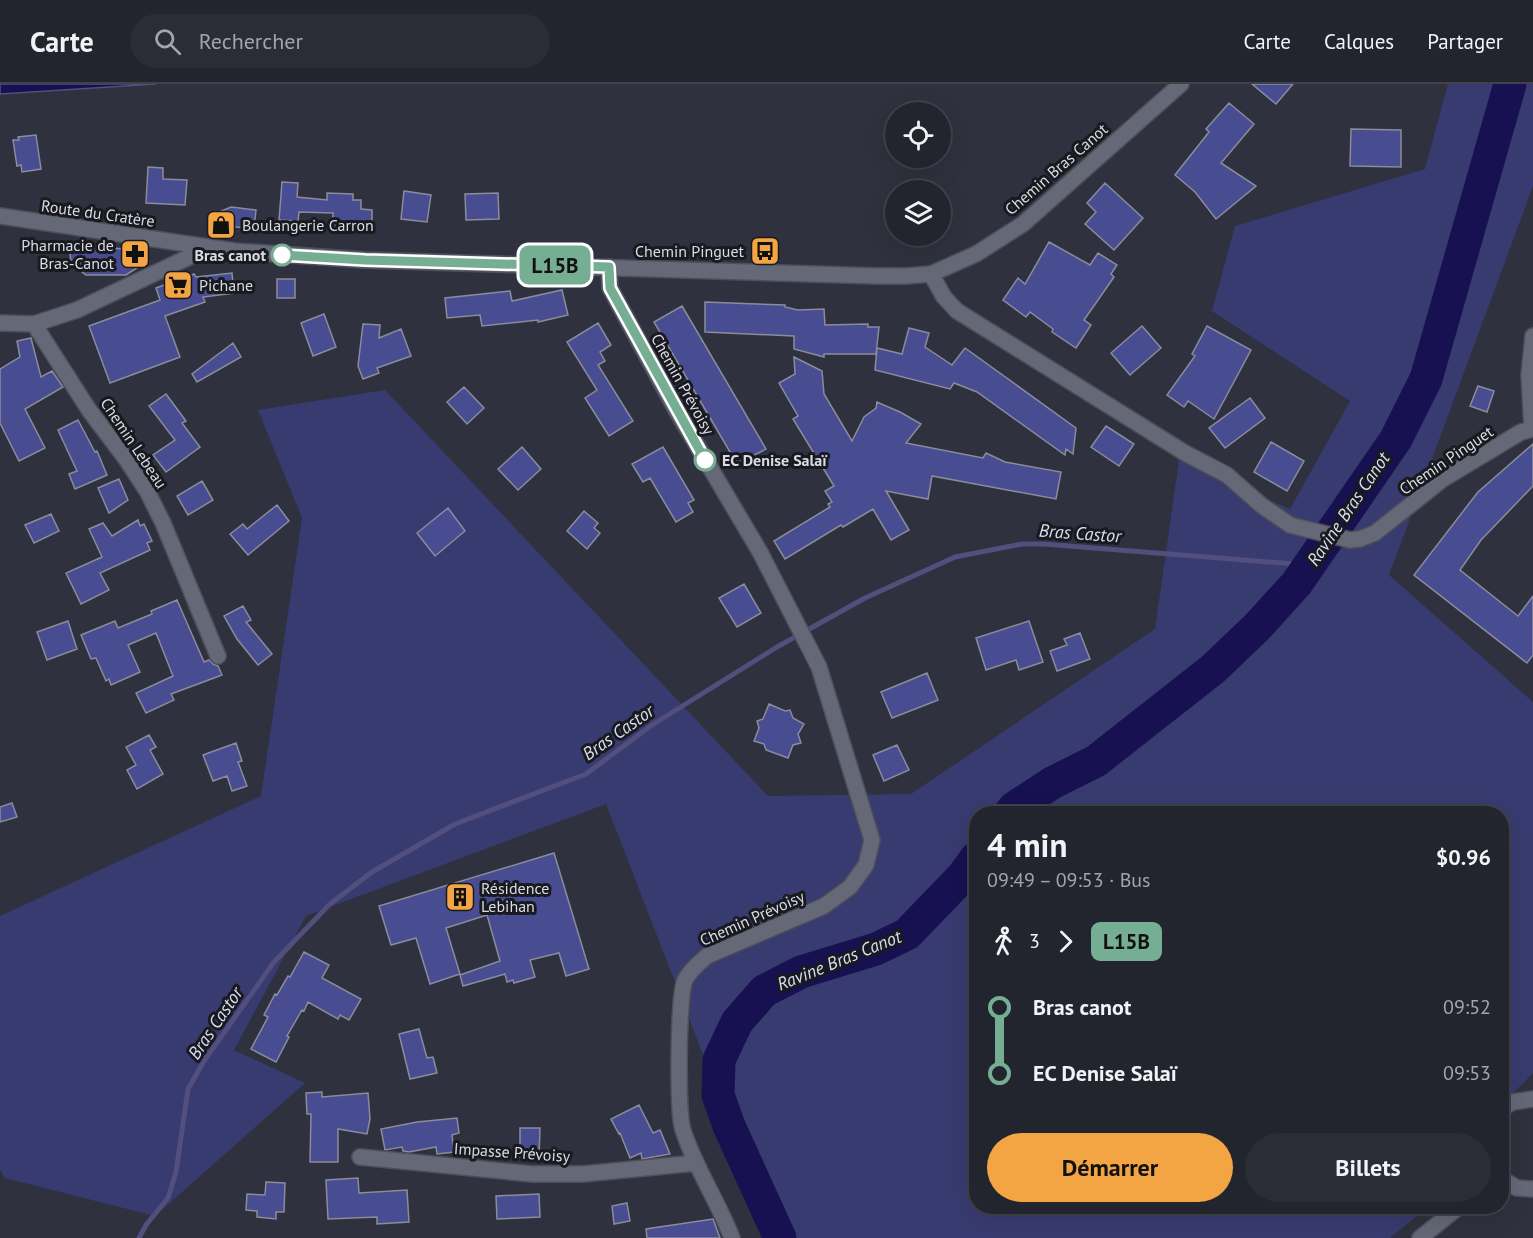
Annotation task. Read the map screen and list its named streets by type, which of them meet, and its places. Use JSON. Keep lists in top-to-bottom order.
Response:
{
  "streets": {
    "street": [
      "Chemin Bras Canot",
      "Route du Cratère",
      "Chemin Prévoisy",
      "Chemin Lebeau",
      "Chemin Pinguet",
      "Impasse Prévoisy"
    ]
  },
  "crossings": [
    ["Chemin Bras Canot", "Route du Cratère"],
    ["Chemin Bras Canot", "Chemin Prévoisy"],
    ["Chemin Bras Canot", "Chemin Pinguet"],
    ["Chemin Prévoisy", "Impasse Prévoisy"]
  ],
  "water": ["Ravine Bras Canot", "Bras Castor"],
  "places": {
    "shop": ["Boulangerie Carron"],
    "bus stop": ["Chemin Pinguet"],
    "pharmacy": ["Pharmacie de Bras-Canot"],
    "other": ["Bras canot", "EC Denise Salaï"],
    "supermarket": ["Pichane"],
    "building": ["Résidence Lebihan"]
  },
  "lines": ["bus line L15B"],
  "page": {
    "header": "Carte",
    "search": "Rechercher",
    "nav": ["Carte", "Calques", "Partager"],
    "on_map": "L15B",
    "heading": ["4 min", "09:49 – 09:53 · Bus", "$0.96"],
    "legs": ["3", "L15B"],
    "list": [
      {
        "name": "Bras canot",
        "value": "09:52"
      },
      {
        "name": "EC Denise Salaï",
        "value": "09:53"
      }
    ],
    "buttons": ["Démarrer", "Billets"]
  }
}
